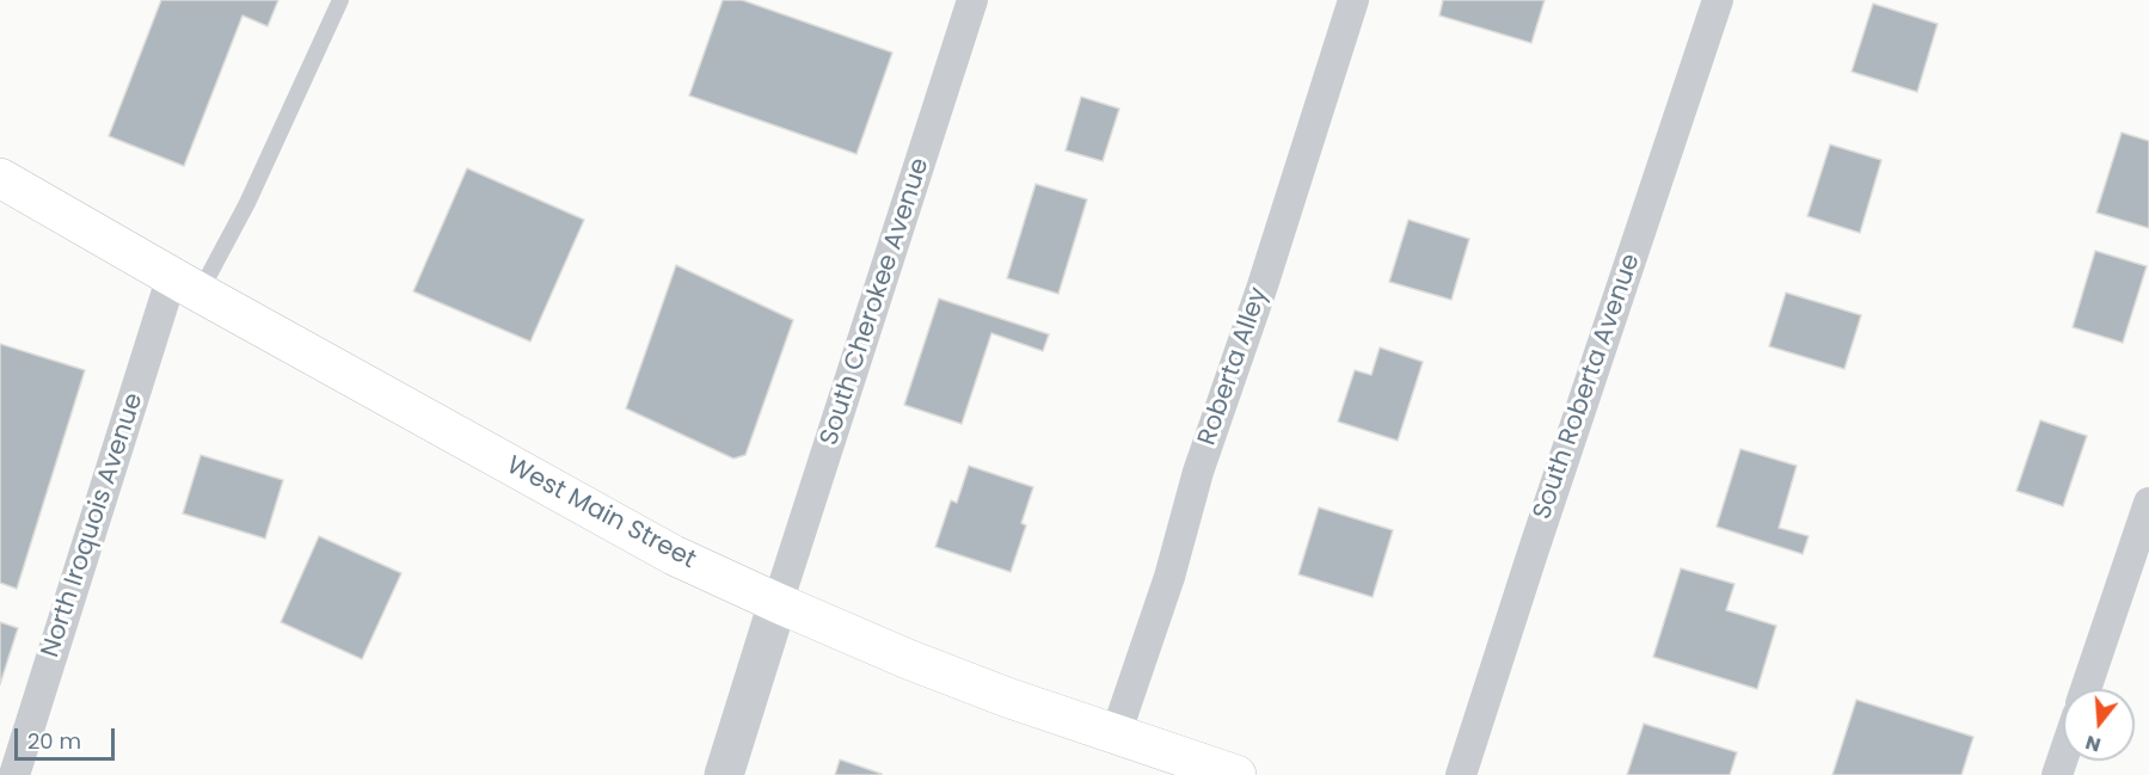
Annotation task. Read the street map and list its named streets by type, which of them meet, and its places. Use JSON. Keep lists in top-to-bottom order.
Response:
{
  "streets": {
    "main road": ["West Main Street"],
    "street": [
      "South Cherokee Avenue",
      "Roberta Alley",
      "South Roberta Avenue",
      "North Iroquois Avenue"
    ]
  },
  "crossings": [
    ["South Cherokee Avenue", "West Main Street"],
    ["Roberta Alley", "West Main Street"],
    ["West Main Street", "North Iroquois Avenue"]
  ],
  "scale_bar": "20 m",
  "north": "bottom"
}
